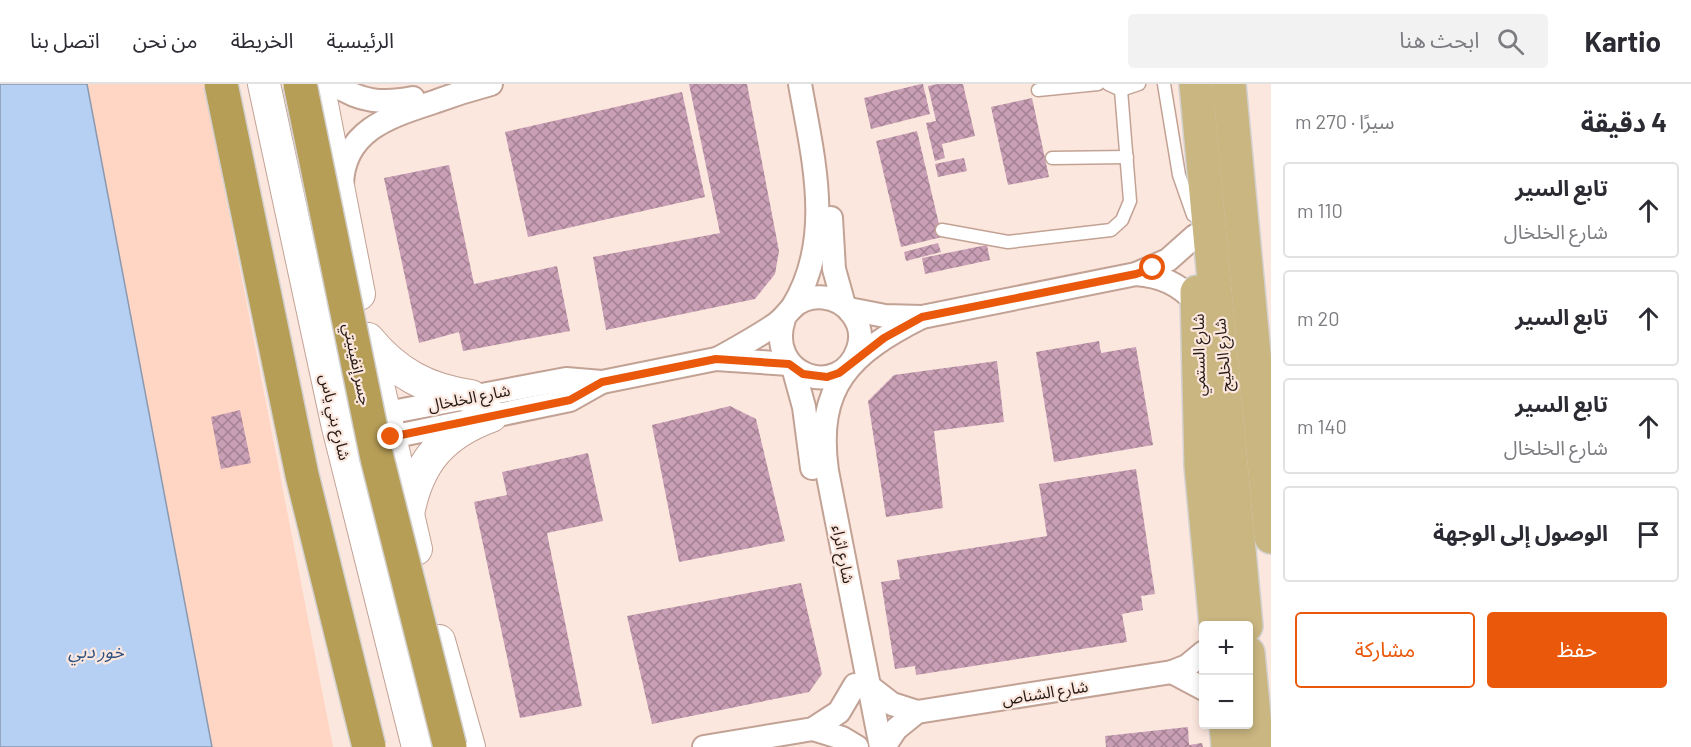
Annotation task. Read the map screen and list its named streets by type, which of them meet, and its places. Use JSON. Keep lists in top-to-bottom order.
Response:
{
  "streets": {
    "highway": ["جسر إنفينيتي"],
    "main road": ["شارع الستمي", "شارع الخليج", "شارع بني ياس"],
    "street": ["شارع الخلخال", "شارع اثراء", "شارع الشناص"]
  },
  "crossings": [
    ["شارع الخلخال", "شارع بني ياس"],
    ["شارع الخلخال", "شارع اثراء"],
    ["شارع اثراء", "شارع الشناص"]
  ],
  "water": ["خور دبي"],
  "page": {
    "header": "Kartio",
    "search": "ابحث هنا",
    "nav": [
      "الرئيسية",
      "الخريطة",
      "من نحن",
      "اتصل بنا"
    ],
    "heading": ["4 دقيقة", "سيرًا · 270 m"],
    "list": [
      ["تابع السير", "شارع الخلخال", "110 m"],
      ["تابع السير", "20 m"],
      ["تابع السير", "شارع الخلخال", "140 m"],
      "الوصول إلى الوجهة"
    ],
    "buttons": ["حفظ", "مشاركة"],
    "map_buttons": ["+", "−"]
  }
}
